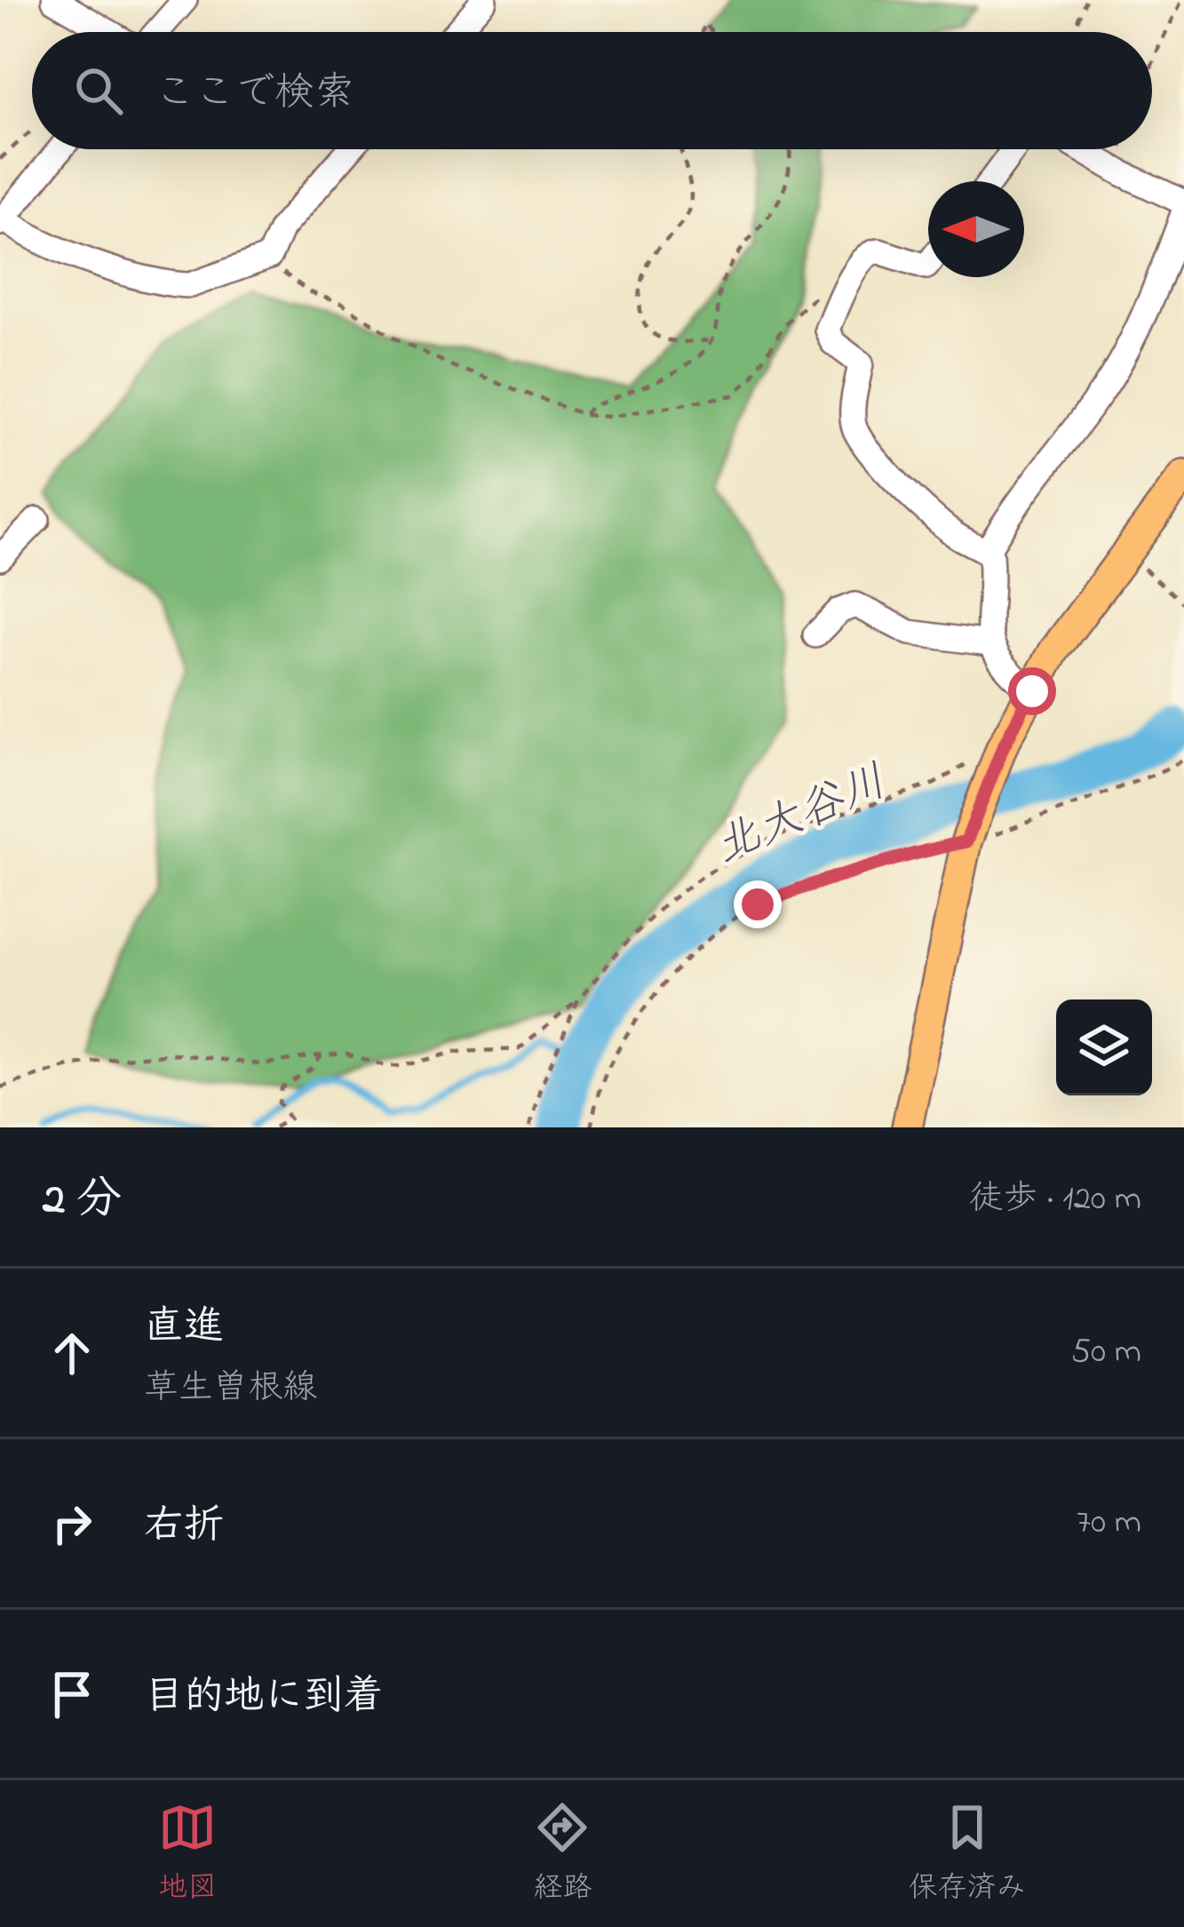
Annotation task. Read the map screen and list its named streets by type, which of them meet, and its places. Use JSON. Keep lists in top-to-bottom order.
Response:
{
  "water": ["北大谷川"],
  "north": "left",
  "page": {
    "search": "ここで検索",
    "heading": ["2 分", "徒歩 · 120 m"],
    "list": [
      ["直進", "草生曽根線", "50 m"],
      ["右折", "70 m"],
      "目的地に到着"
    ],
    "nav": ["地図", "経路", "保存済み"]
  }
}
